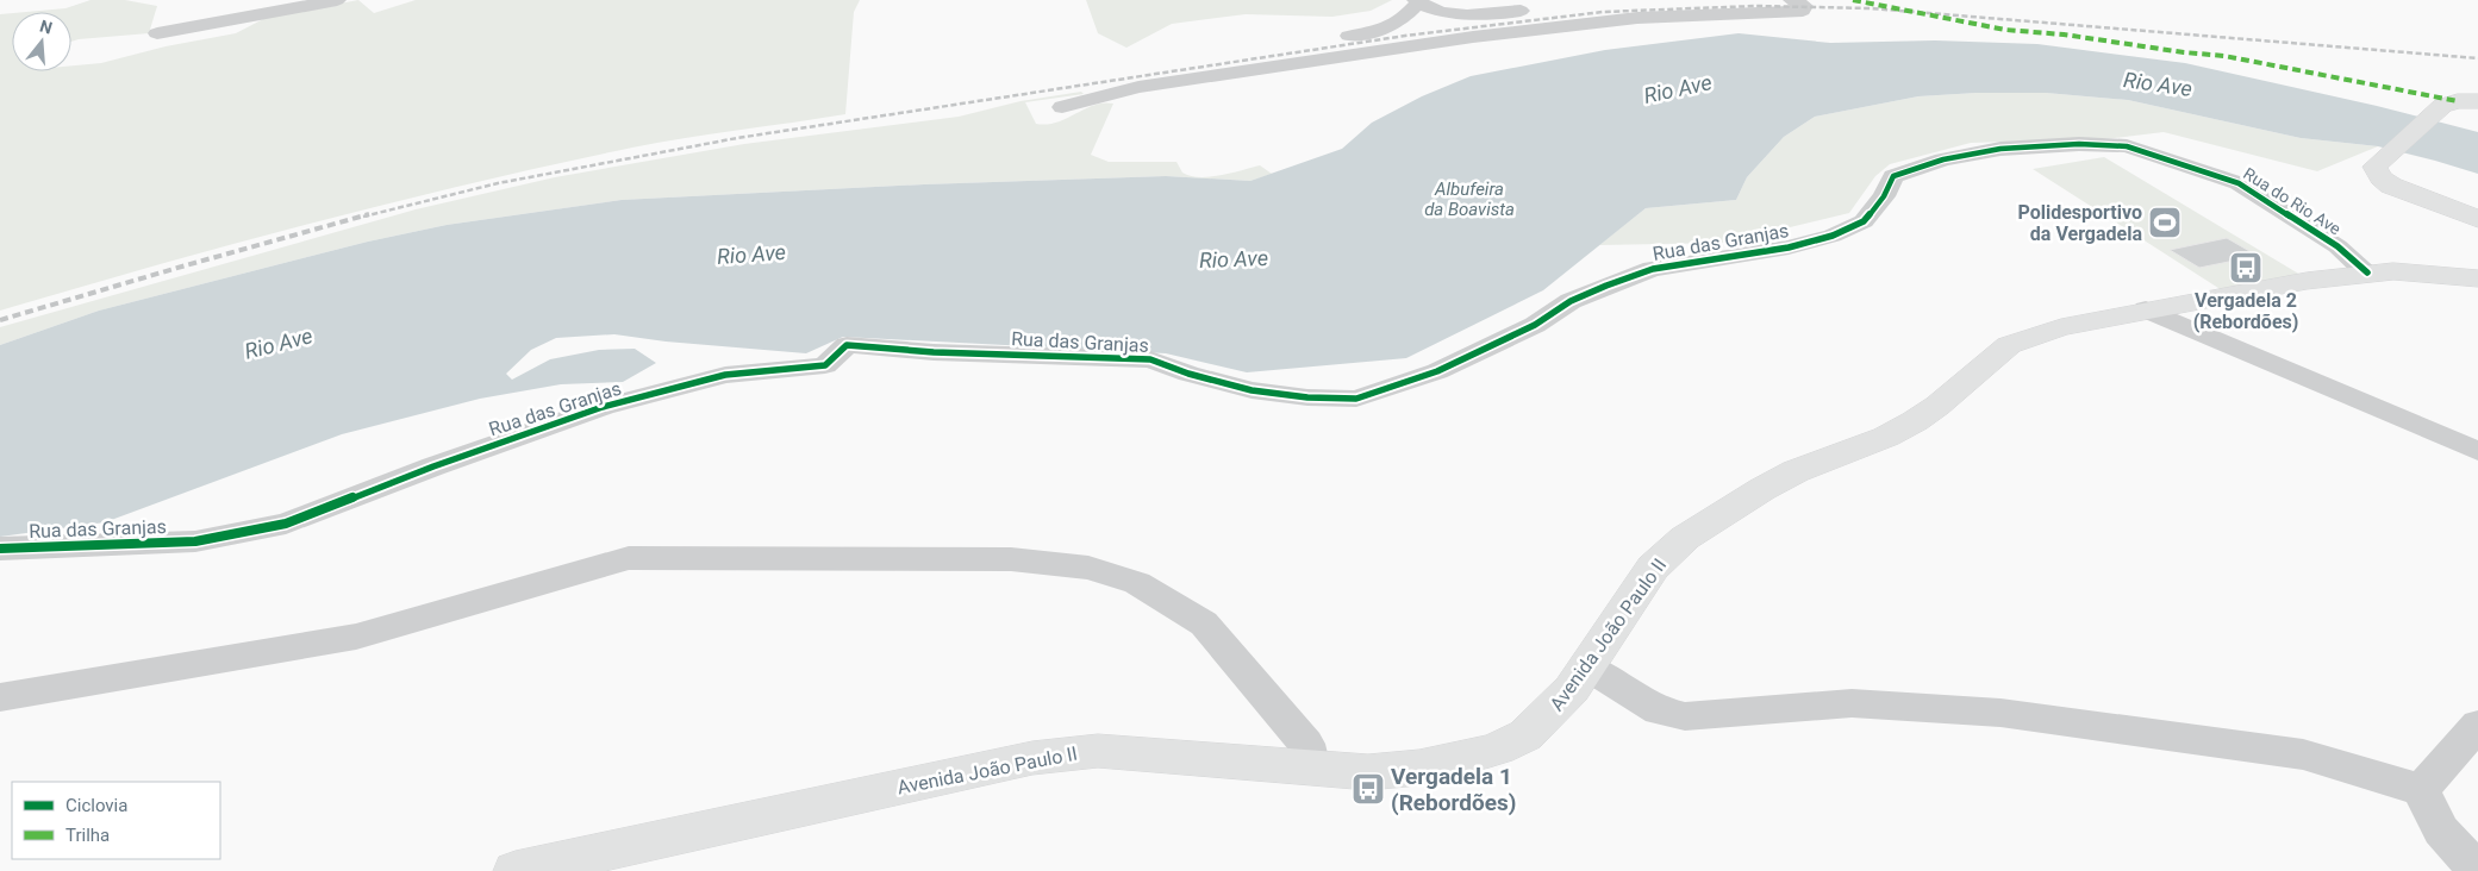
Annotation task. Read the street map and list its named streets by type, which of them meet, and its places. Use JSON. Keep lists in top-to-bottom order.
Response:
{
  "streets": {
    "main road": ["Avenida João Paulo II"],
    "street": ["Rua do Rio Ave", "Rua das Granjas"]
  },
  "crossings": [
    ["Rua do Rio Ave", "Rua das Granjas"],
    ["Rua do Rio Ave", "Avenida João Paulo II"]
  ],
  "water": ["Rio Ave", "Albufeira da Boavista"],
  "places": {
    "sports": ["Polidesportivo da Vergadela"],
    "bus stop": ["Vergadela 2 (Rebordões)", "Vergadela 1 (Rebordões)"]
  },
  "legend": ["Ciclovia", "Trilha"],
  "north": "top"
}
